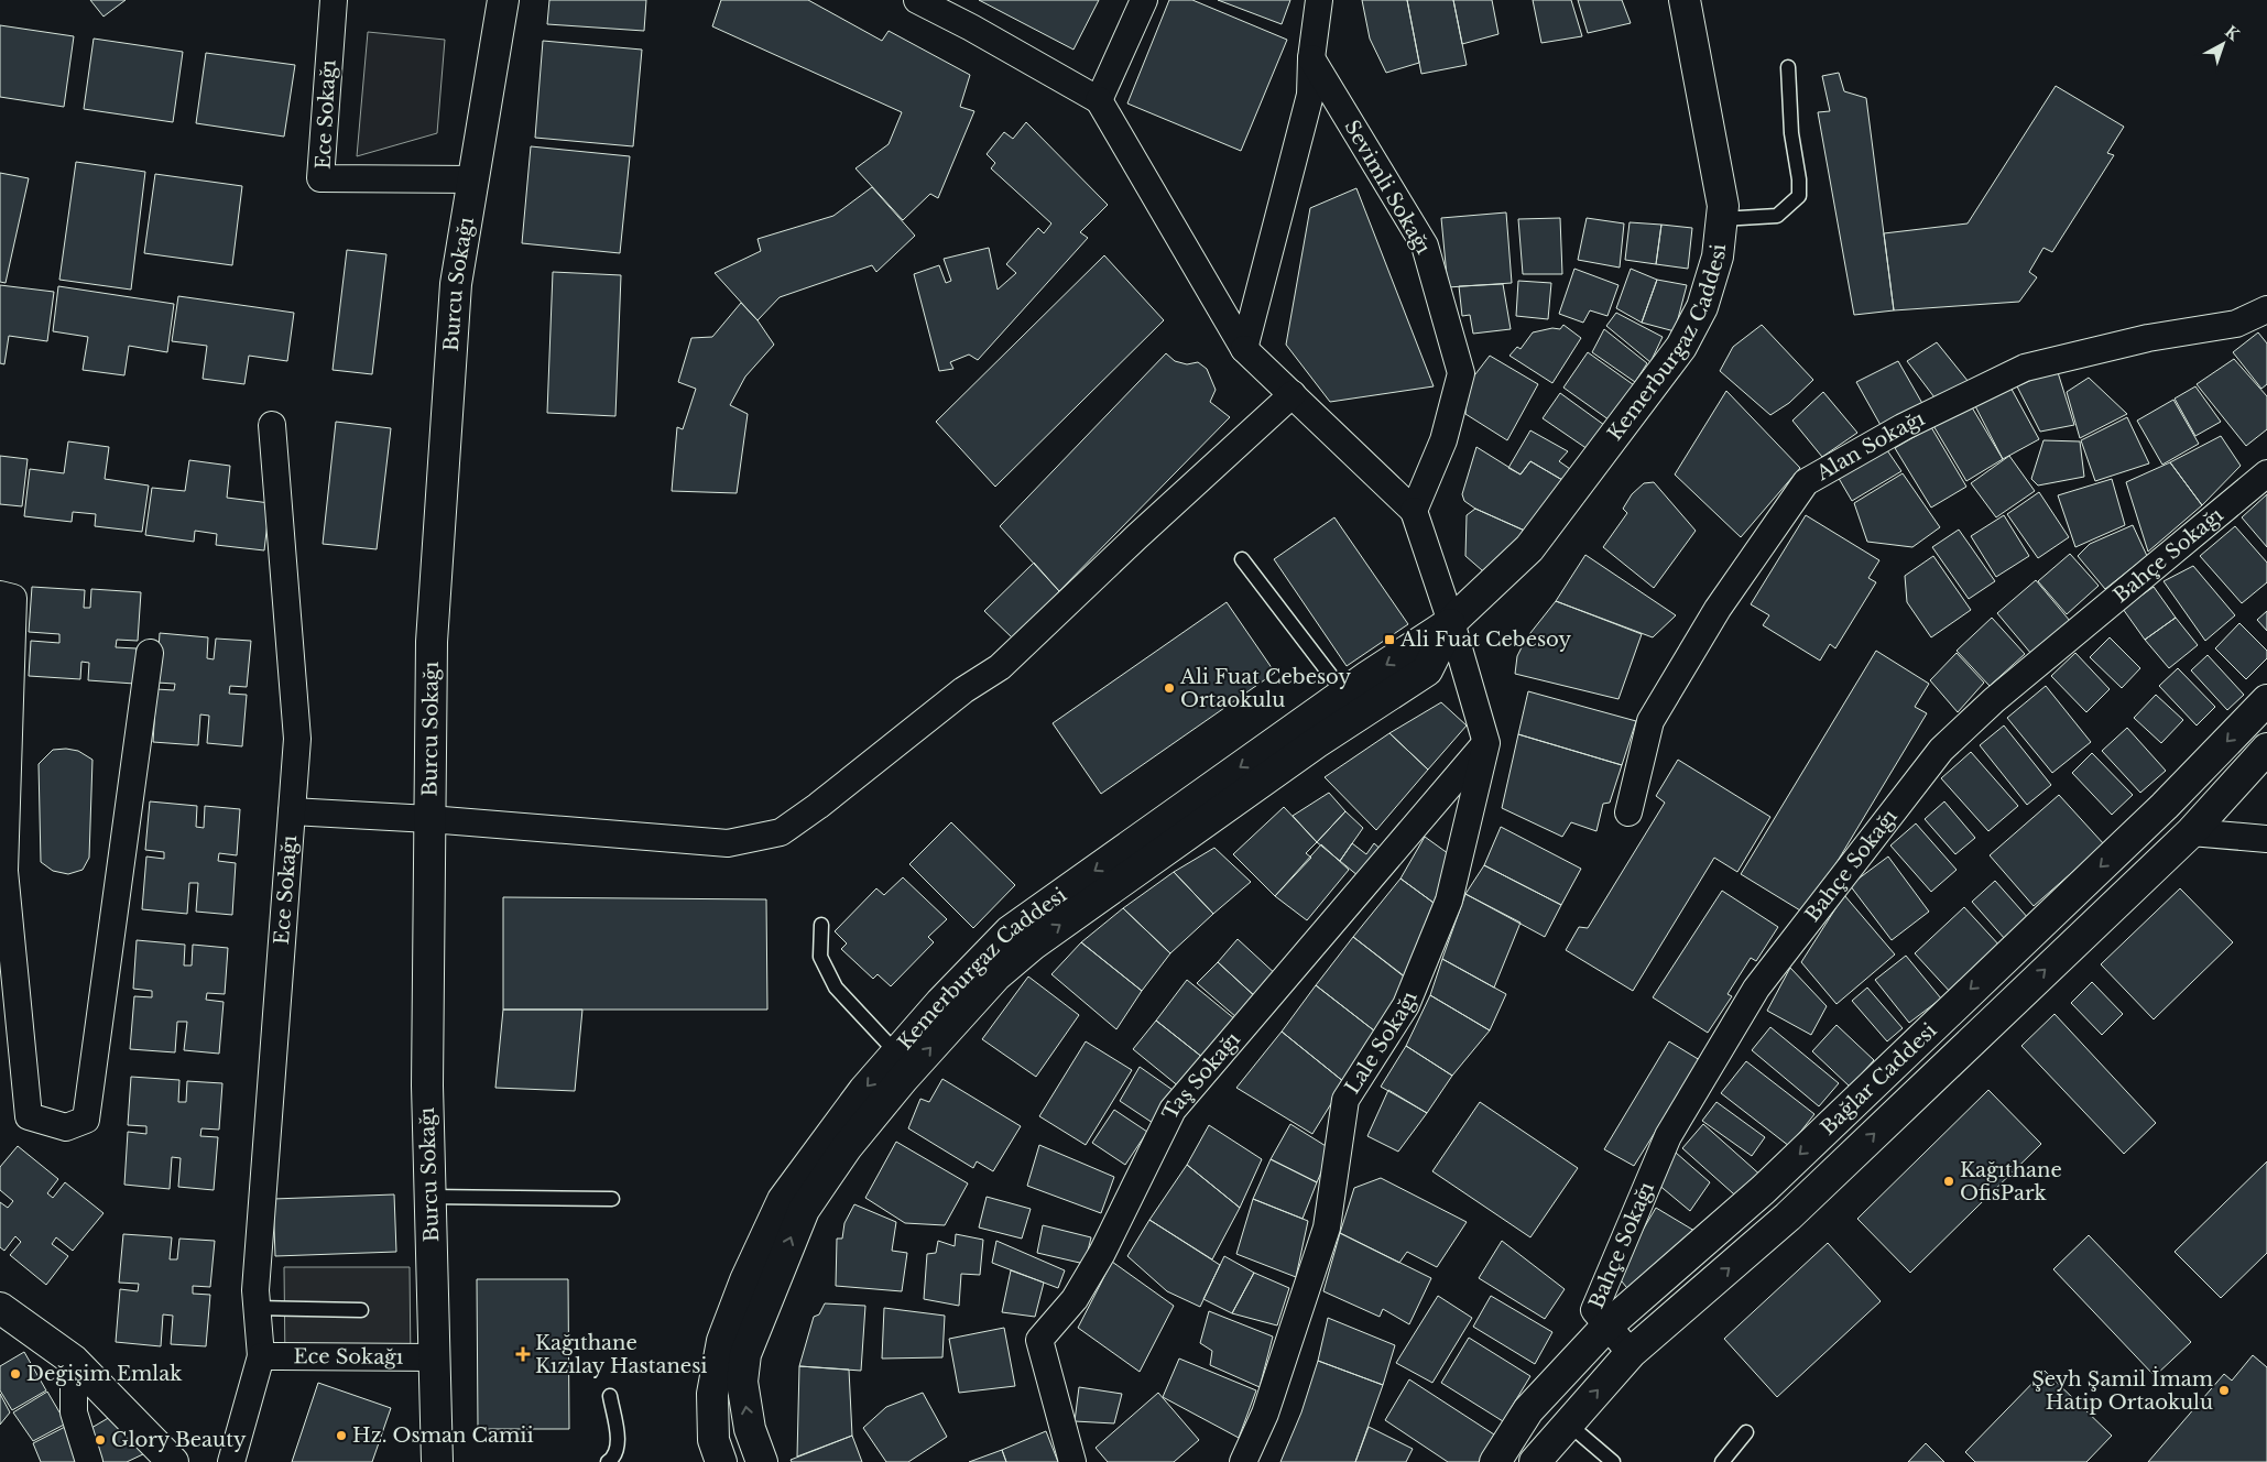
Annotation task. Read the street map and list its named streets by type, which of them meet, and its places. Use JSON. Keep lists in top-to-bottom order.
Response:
{
  "streets": {
    "main road": ["Burcu Sokağı", "Kemerburgaz Caddesi", "Bağlar Caddesi"],
    "street": [
      "Ece Sokağı",
      "Sevimli Sokağı",
      "Alan Sokağı",
      "Bahçe Sokağı",
      "Lale Sokağı",
      "Taş Sokağı"
    ]
  },
  "crossings": [
    ["Ece Sokağı", "Burcu Sokağı"],
    ["Kemerburgaz Caddesi", "Lale Sokağı"],
    ["Bahçe Sokağı", "Bağlar Caddesi"],
    ["Lale Sokağı", "Taş Sokağı"]
  ],
  "places": {
    "transit": ["Ali Fuat Cebesoy"],
    "other": [
      "Ali Fuat Cebesoy Ortaokulu",
      "Kağıthane OfisPark",
      "Değişim Emlak",
      "Şeyh Şamil İmam Hatip Ortaokulu",
      "Hz. Osman Camii",
      "Glory Beauty"
    ],
    "health": ["Kağıthane Kızılay Hastanesi"]
  },
  "north": "top right"
}
